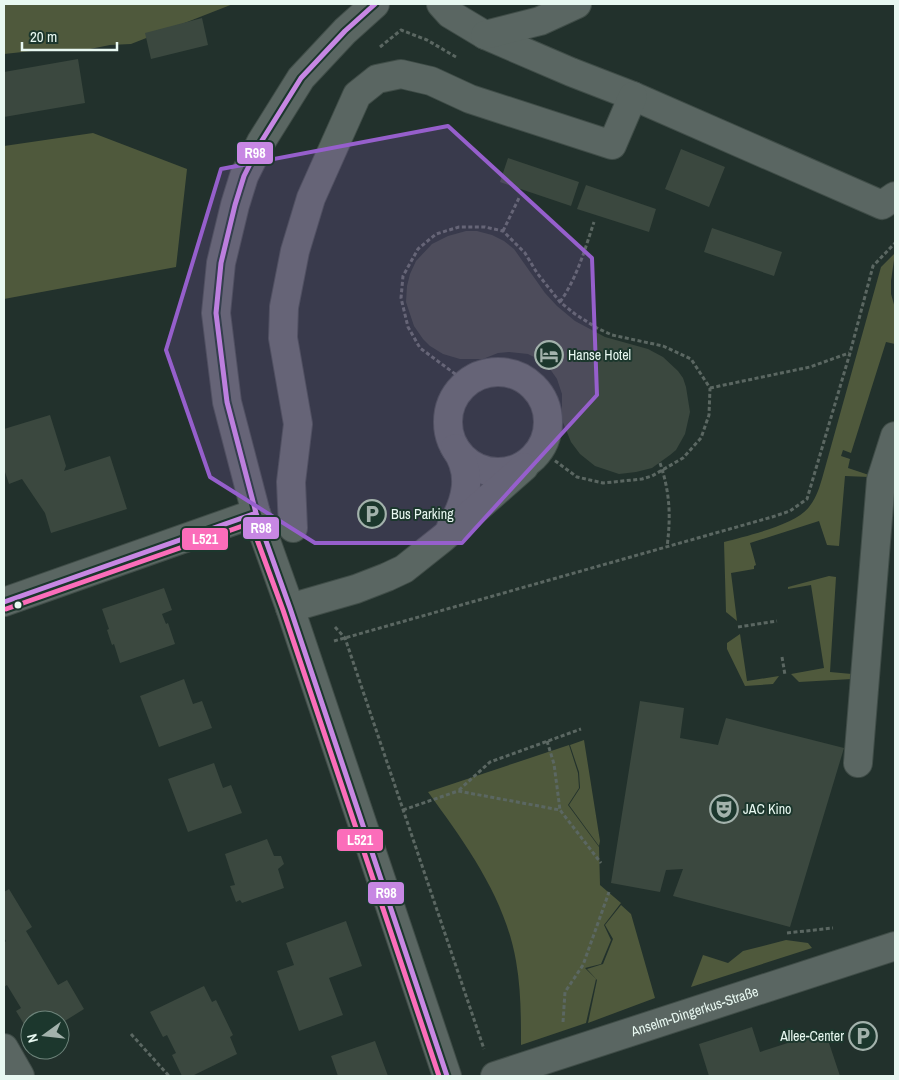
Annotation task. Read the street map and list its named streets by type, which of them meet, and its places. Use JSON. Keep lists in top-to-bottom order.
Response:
{
  "streets": {
    "street": ["Anselm-Dingerkus-Straße"]
  },
  "places": {
    "hotel": ["Hanse Hotel"],
    "parking": ["Bus Parking", "Allee-Center"],
    "theatre": ["JAC Kino"]
  },
  "lines": ["transit line R98", "transit line L521"],
  "scale_bar": "20 m",
  "north": "left"
}
